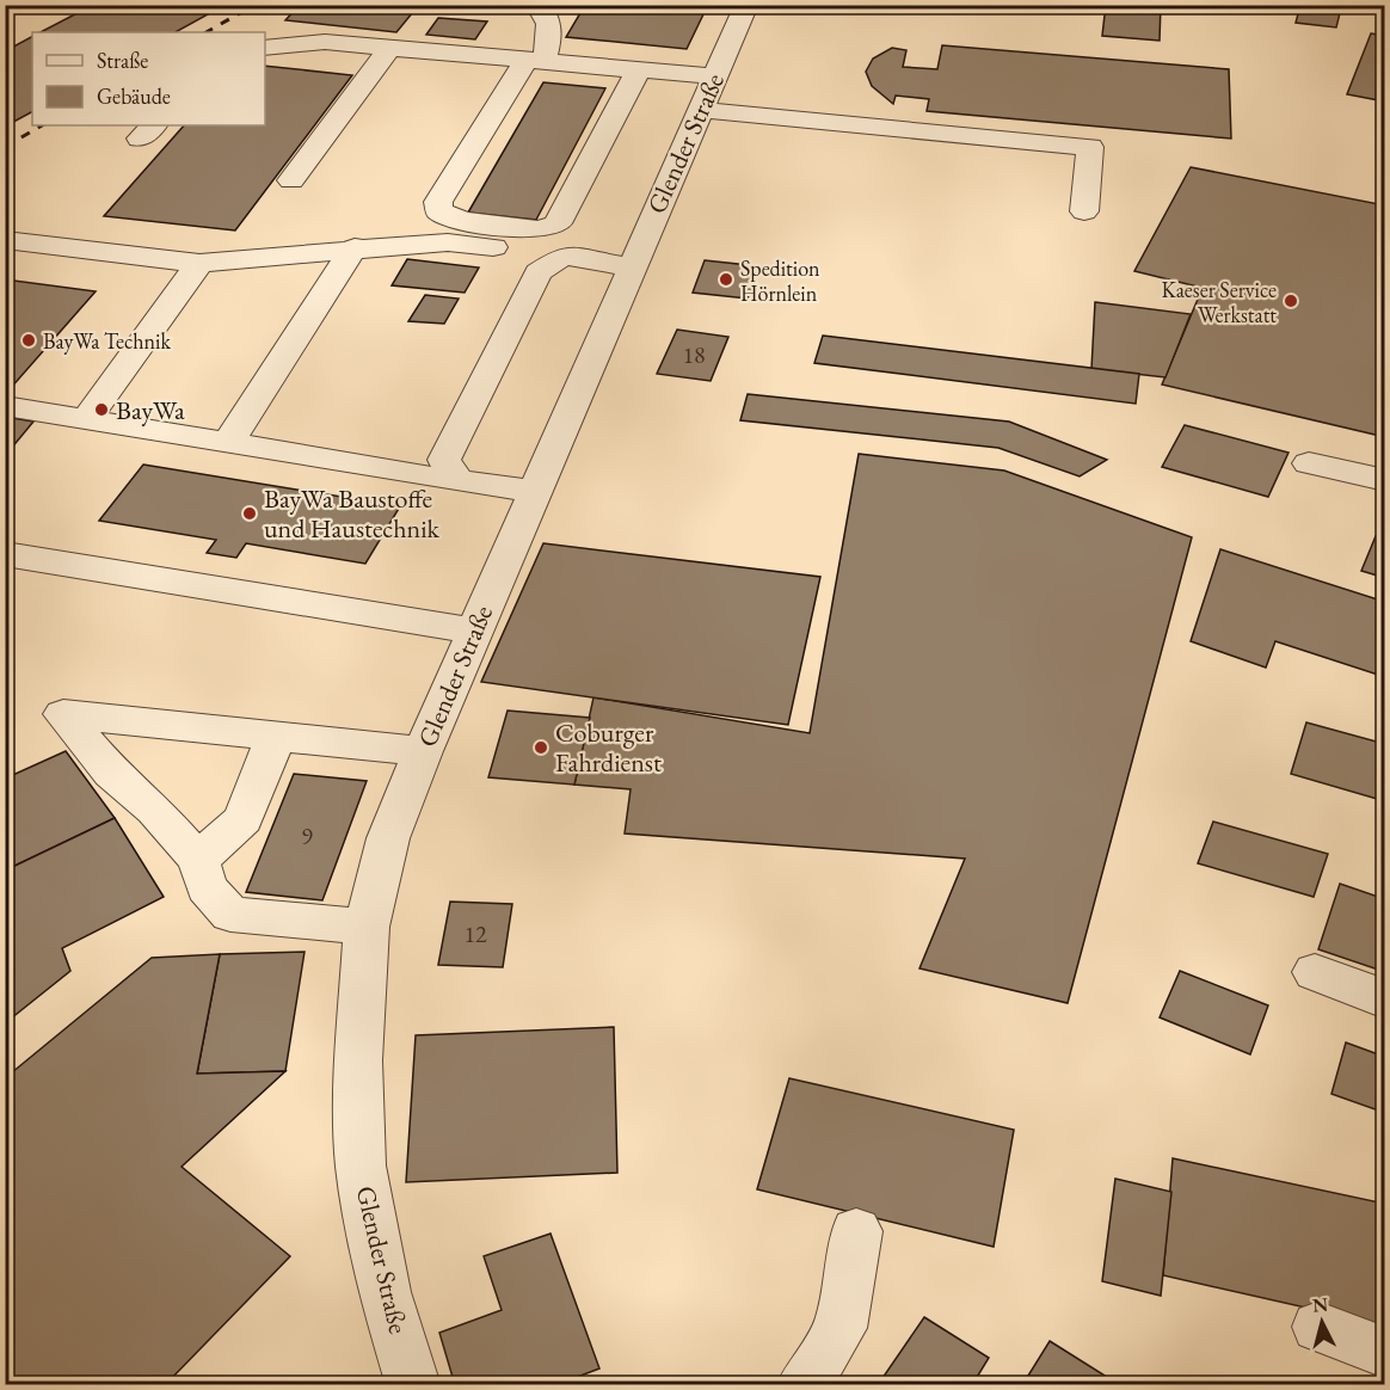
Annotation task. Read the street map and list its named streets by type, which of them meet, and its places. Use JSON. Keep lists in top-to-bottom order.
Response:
{
  "streets": {
    "street": ["Glender Straße"]
  },
  "places": [
    "Spedition Hörnlein",
    "Kaeser Service Werkstatt",
    "BayWa Technik",
    "BayWa",
    "BayWa Baustoffe und Haustechnik",
    "Coburger Fahrdienst"
  ],
  "house_numbers": ["18", "9", "12"],
  "legend": ["Straße", "Gebäude"],
  "north": "top"
}
